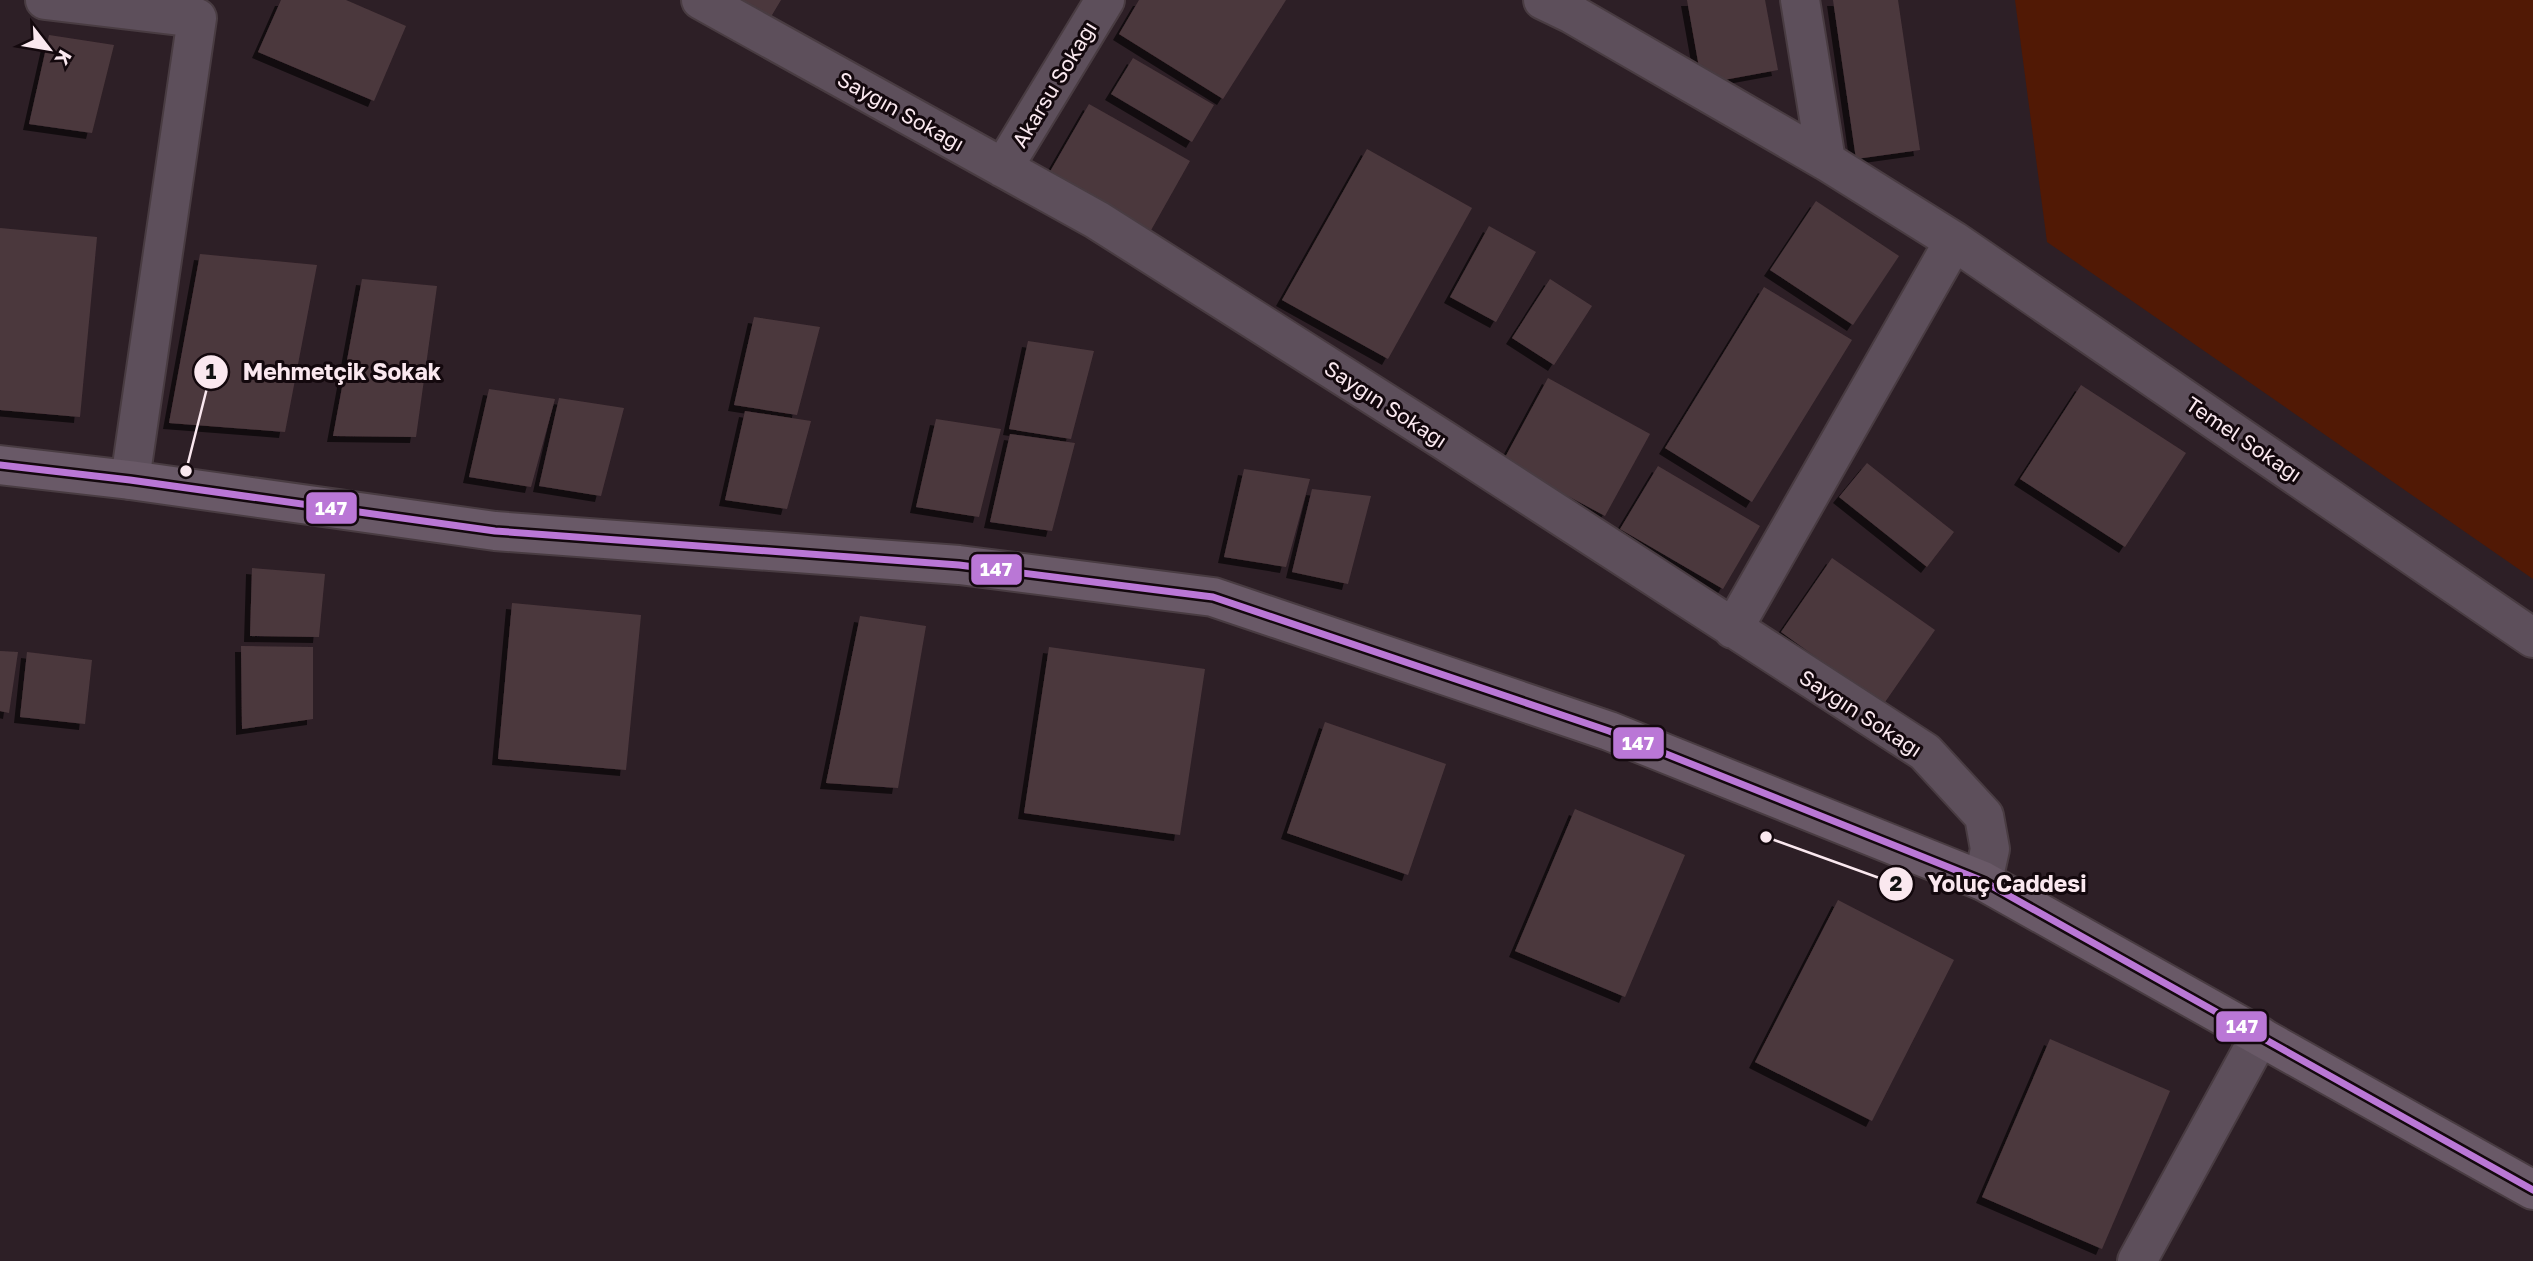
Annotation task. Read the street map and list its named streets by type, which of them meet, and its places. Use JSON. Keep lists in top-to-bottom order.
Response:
{
  "streets": {
    "street": ["Akarsu Sokağı", "Saygın Sokağı", "Temel Sokağı"]
  },
  "crossings": [
    ["Akarsu Sokağı", "Saygın Sokağı"]
  ],
  "places": ["Mehmetçik Sokak", "Yoluç Caddesi"],
  "lines": ["transit line 147"],
  "north": "bottom right"
}
